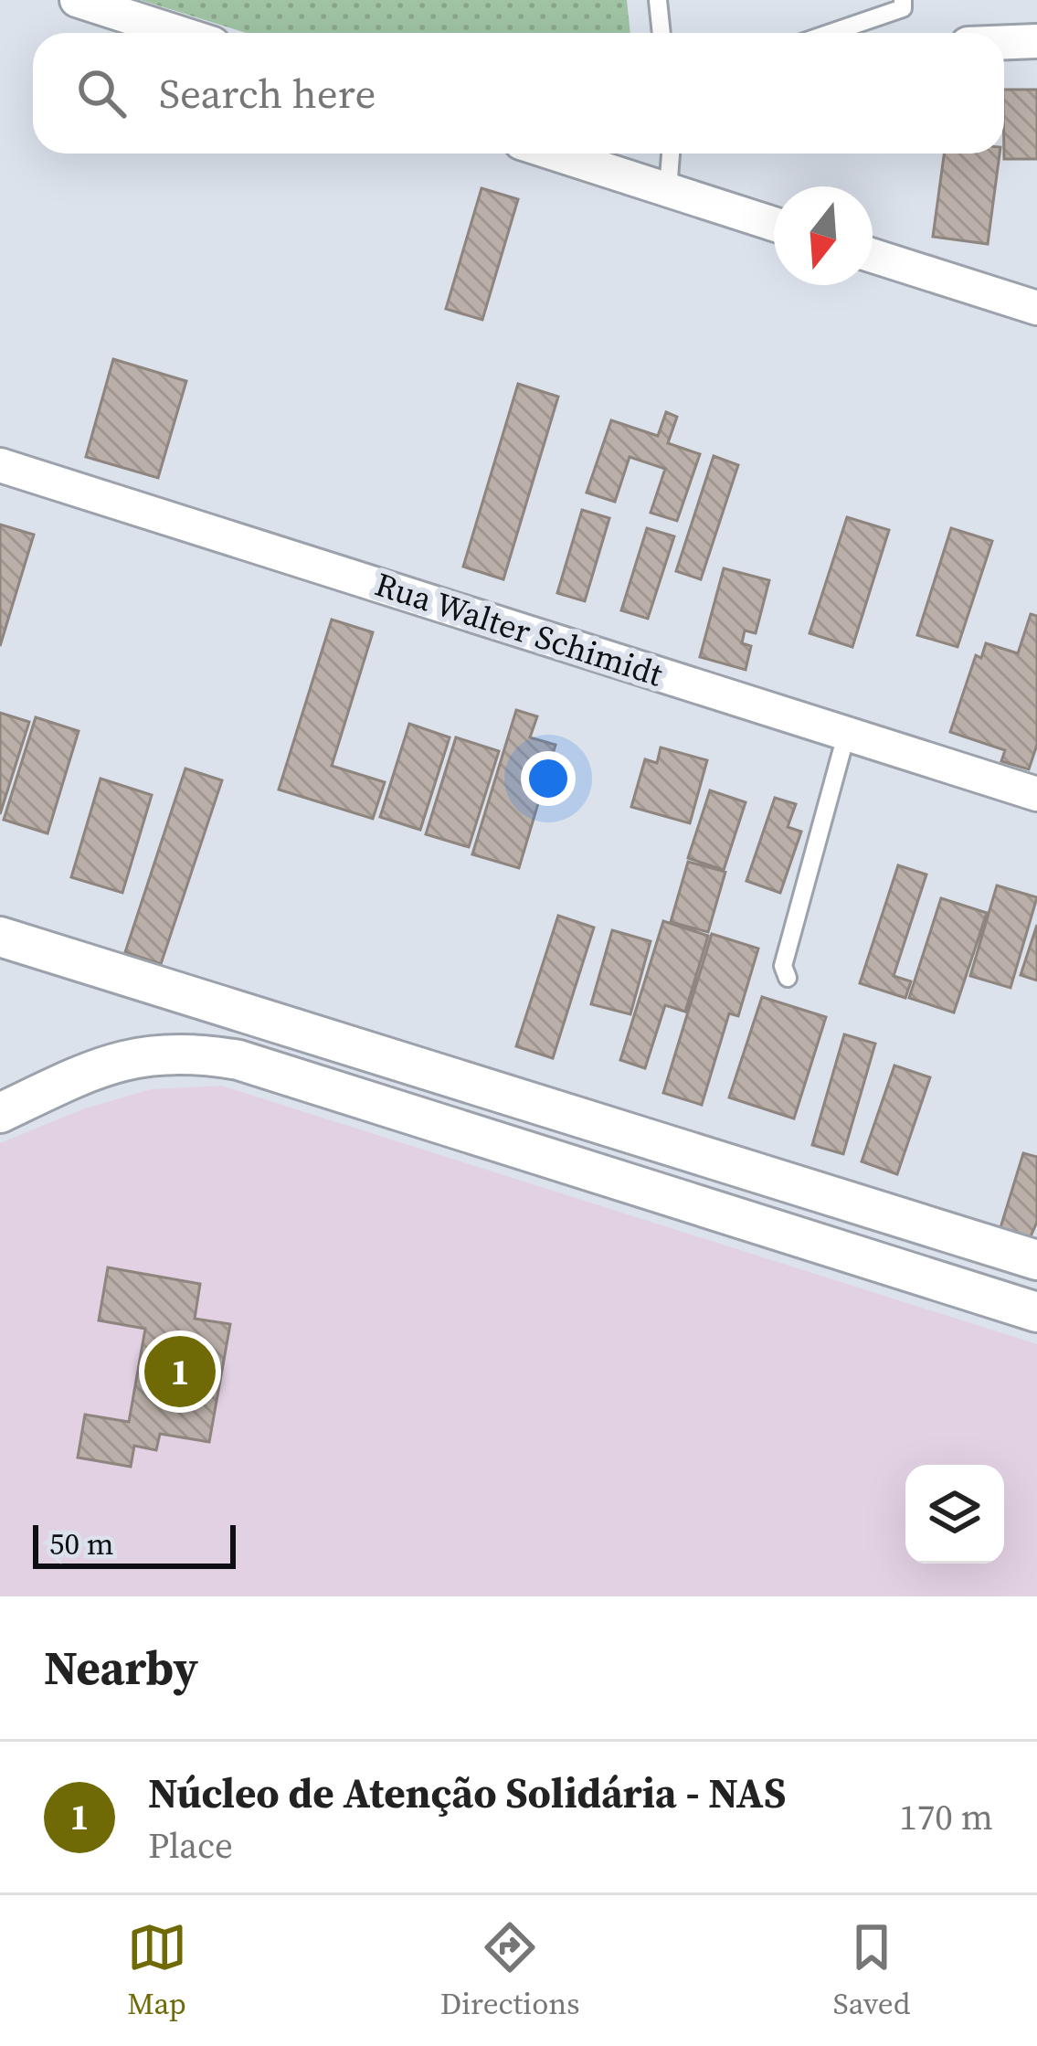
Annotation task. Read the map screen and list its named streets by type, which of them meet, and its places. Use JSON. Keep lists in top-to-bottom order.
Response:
{
  "streets": {
    "street": ["Rua Walter Schimidt"]
  },
  "scale_bar": "50 m",
  "north": "bottom",
  "page": {
    "search": "Search here",
    "pins": "1",
    "scale": "50 m",
    "heading": "Nearby",
    "list": [
      {
        "mark": "1",
        "name": "Núcleo de Atenção Solidária - NAS",
        "note": "Place",
        "value": "170 m"
      }
    ],
    "nav": ["Map", "Directions", "Saved"]
  }
}
